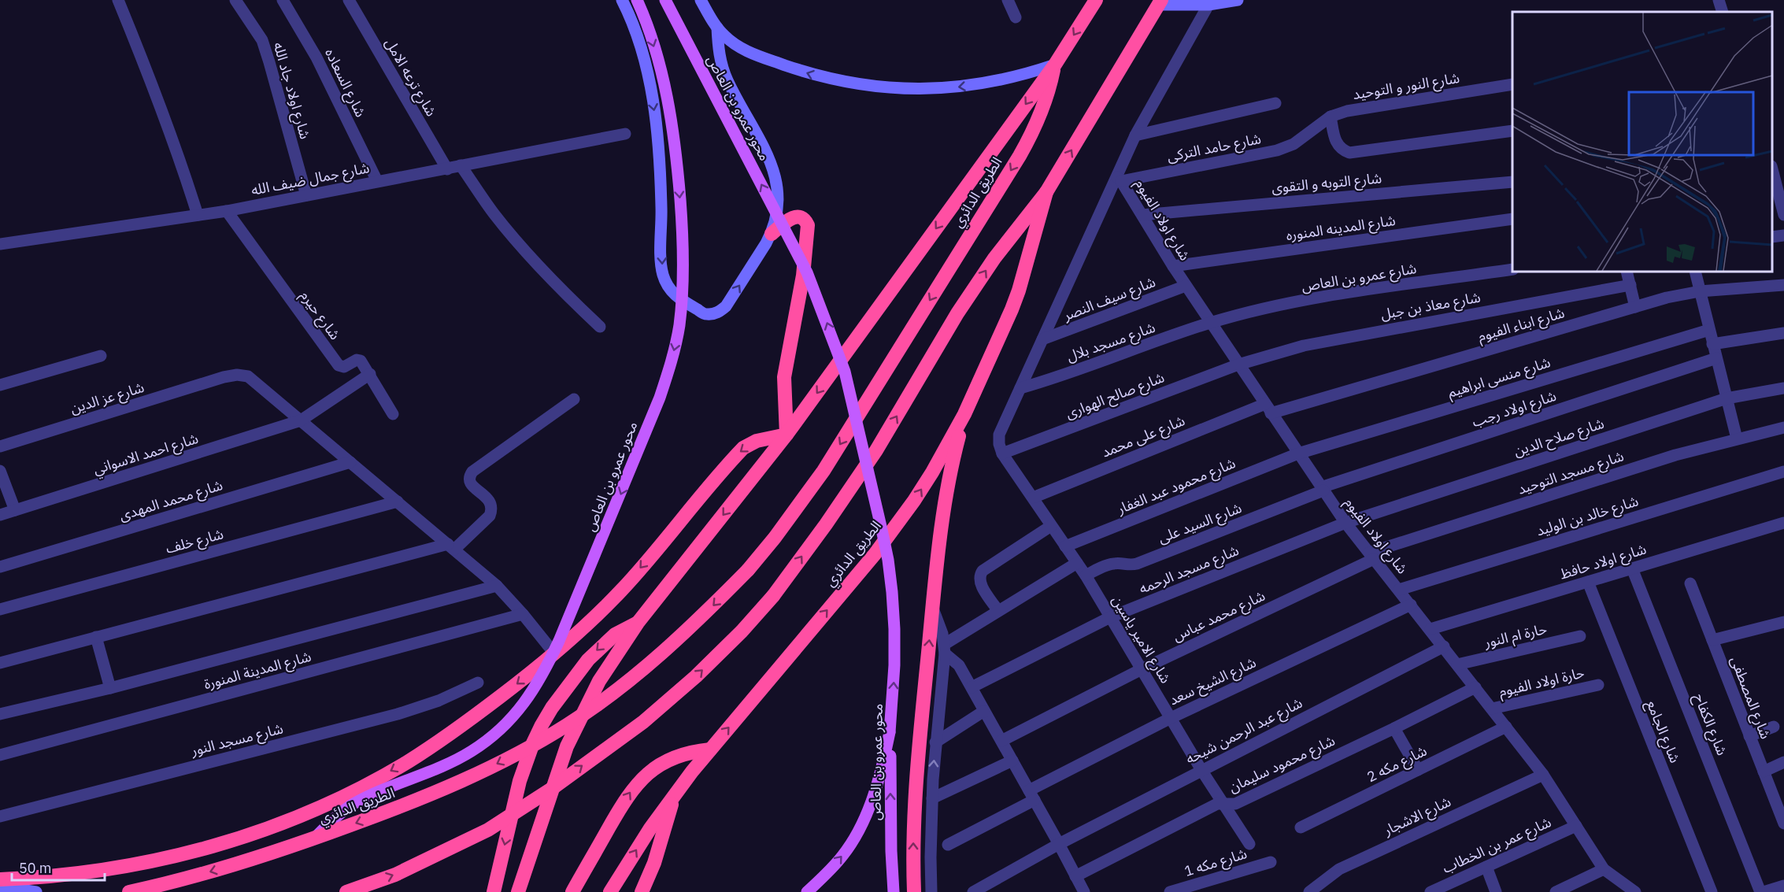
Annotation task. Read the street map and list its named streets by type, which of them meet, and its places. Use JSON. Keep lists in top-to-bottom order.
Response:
{
  "streets": {
    "highway": ["الطريق الدائري"],
    "main road": ["محور عمرو بن العاص"],
    "street": [
      "شارع ترعه الامل",
      "شارع السعاده",
      "شارع النور و التوحيد",
      "شارع اولاد جاد الله",
      "شارع حامد التركى",
      "شارع جمال ضيف الله",
      "شارع التوبه و التقوى",
      "شارع اولاد الفيوم",
      "شارع المدينه المنوره",
      "شارع عمرو بن العاص",
      "شارع سيف النصر",
      "شارع معاذ بن جبل",
      "شارع حيرم",
      "شارع ابناء الفيوم",
      "شارع مسجد بلال",
      "شارع منسى ابراهيم",
      "شارع صالح الهوارى",
      "شارع عز الدين",
      "شارع اولاد رجب",
      "شارع على محمد",
      "شارع صلاح الدين",
      "شارع احمد الاسواني",
      "شارع مسجد التوحيد",
      "شارع محمود عبد الغفار",
      "شارع محمد المهدى",
      "شارع خالد بن الوليد",
      "شارع السيد على",
      "شارع خلف",
      "شارع اولاد حافظ",
      "شارع مسجد الرحمه",
      "شارع محمد عباس",
      "حارة ام النور",
      "شارع الامير ياسين",
      "شارع المدينة المنورة",
      "شارع الشيخ سعد",
      "حارة اولاد الفيوم",
      "شارع المصطفى",
      "شارع الكفاح",
      "شارع عبد الرحمن شيحه",
      "شارع الجامع",
      "شارع مسجد النور",
      "شارع محمود سليمان",
      "شارع مكه 2",
      "شارع الاشجار",
      "شارع عمر بن الخطاب",
      "شارع مكه 1"
    ]
  },
  "crossings": [
    ["شارع ترعه الامل", "شارع جمال ضيف الله"],
    ["شارع السعاده", "شارع جمال ضيف الله"],
    ["شارع النور و التوحيد", "شارع حامد التركى"],
    ["شارع اولاد جاد الله", "شارع جمال ضيف الله"],
    ["محور عمرو بن العاص", "الطريق الدائري"],
    ["شارع حامد التركى", "شارع اولاد الفيوم"],
    ["شارع جمال ضيف الله", "شارع حيرم"],
    ["شارع التوبه و التقوى", "شارع اولاد الفيوم"],
    ["شارع اولاد الفيوم", "شارع المدينه المنوره"],
    ["شارع اولاد الفيوم", "شارع عمرو بن العاص"],
    ["شارع اولاد الفيوم", "شارع سيف النصر"],
    ["شارع اولاد الفيوم", "شارع معاذ بن جبل"],
    ["شارع اولاد الفيوم", "شارع ابناء الفيوم"],
    ["شارع اولاد الفيوم", "شارع مسجد بلال"],
    ["شارع اولاد الفيوم", "شارع منسى ابراهيم"],
    ["شارع اولاد الفيوم", "شارع صالح الهوارى"],
    ["شارع اولاد الفيوم", "شارع اولاد رجب"],
    ["شارع اولاد الفيوم", "شارع على محمد"],
    ["شارع اولاد الفيوم", "شارع صلاح الدين"],
    ["شارع اولاد الفيوم", "شارع مسجد التوحيد"],
    ["شارع اولاد الفيوم", "شارع محمود عبد الغفار"],
    ["شارع اولاد الفيوم", "شارع خالد بن الوليد"],
    ["شارع اولاد الفيوم", "شارع السيد على"],
    ["شارع اولاد الفيوم", "شارع اولاد حافظ"],
    ["شارع اولاد الفيوم", "شارع مسجد الرحمه"],
    ["شارع اولاد الفيوم", "شارع محمد عباس"],
    ["شارع اولاد الفيوم", "حارة ام النور"],
    ["شارع اولاد الفيوم", "شارع الشيخ سعد"],
    ["شارع اولاد الفيوم", "حارة اولاد الفيوم"],
    ["شارع اولاد الفيوم", "شارع عبد الرحمن شيحه"],
    ["شارع اولاد الفيوم", "شارع محمود سليمان"],
    ["شارع اولاد الفيوم", "شارع مكه 2"],
    ["شارع اولاد الفيوم", "شارع الاشجار"],
    ["شارع اولاد الفيوم", "شارع عمر بن الخطاب"],
    ["شارع عمرو بن العاص", "شارع مسجد بلال"],
    ["شارع معاذ بن جبل", "شارع صالح الهوارى"],
    ["شارع حيرم", "شارع احمد الاسواني"],
    ["شارع ابناء الفيوم", "شارع على محمد"],
    ["شارع منسى ابراهيم", "شارع محمود عبد الغفار"],
    ["شارع صالح الهوارى", "شارع الامير ياسين"],
    ["شارع عز الدين", "شارع احمد الاسواني"],
    ["شارع عز الدين", "شارع محمد المهدى"],
    ["شارع عز الدين", "شارع خلف"],
    ["شارع عز الدين", "شارع المدينة المنورة"],
    ["شارع اولاد رجب", "شارع السيد على"],
    ["شارع على محمد", "شارع الامير ياسين"],
    ["شارع صلاح الدين", "شارع مسجد الرحمه"],
    ["شارع مسجد التوحيد", "شارع محمد عباس"],
    ["شارع محمود عبد الغفار", "شارع الامير ياسين"],
    ["شارع السيد على", "شارع الامير ياسين"],
    ["شارع اولاد حافظ", "شارع الكفاح"],
    ["شارع اولاد حافظ", "شارع الجامع"],
    ["شارع مسجد الرحمه", "شارع الامير ياسين"],
    ["شارع محمد عباس", "شارع الامير ياسين"],
    ["شارع الامير ياسين", "شارع الشيخ سعد"],
    ["شارع الامير ياسين", "شارع عبد الرحمن شيحه"],
    ["شارع الامير ياسين", "شارع محمود سليمان"]
  ],
  "scale_bar": "50 m"
}
